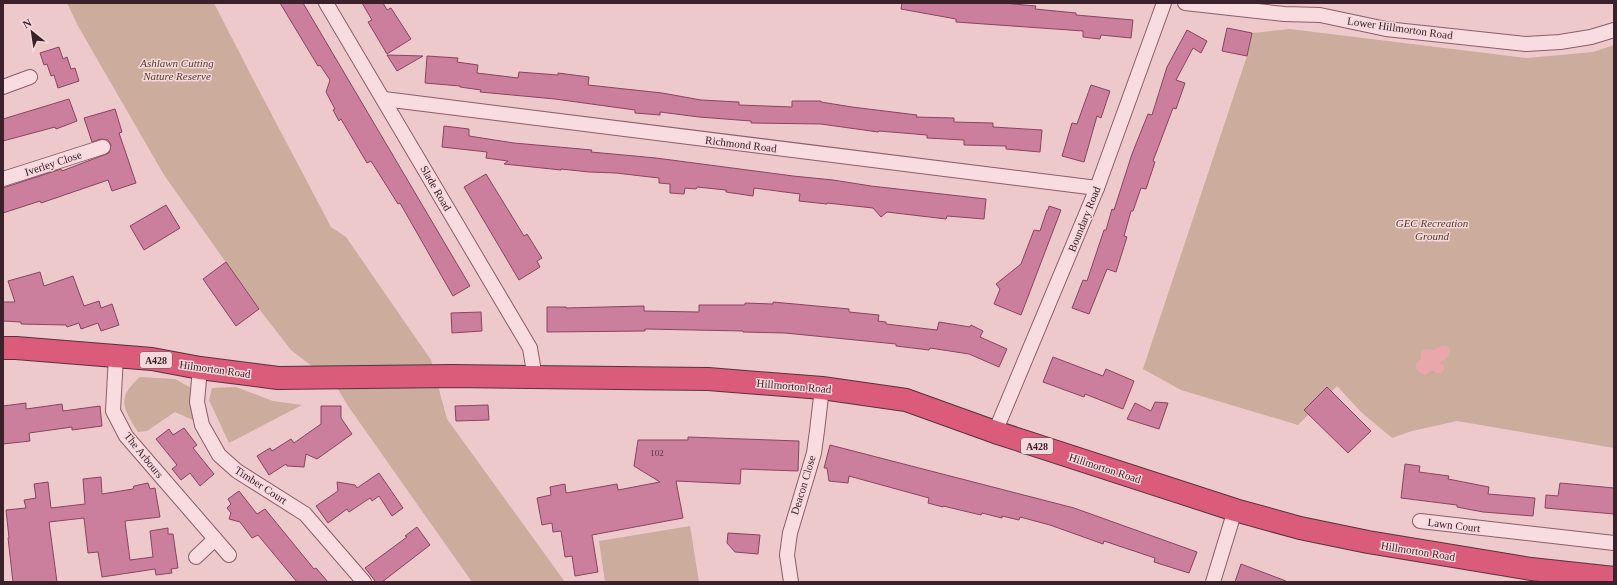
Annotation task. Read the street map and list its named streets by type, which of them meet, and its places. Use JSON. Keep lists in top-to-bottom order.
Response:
{
  "streets": {
    "highway": ["A428", "Hilmorton Road", "Hillmorton Road"],
    "street": [
      "Lower Hillmorton Road",
      "Richmond Road",
      "Iverley Close",
      "Slade Road",
      "Boundary Road",
      "The Arbours",
      "Timber Court",
      "Deacon Close",
      "Lawn Court"
    ]
  },
  "crossings": [
    ["Richmond Road", "Slade Road"],
    ["Richmond Road", "Boundary Road"],
    ["Slade Road", "Hillmorton Road"],
    ["Boundary Road", "Hillmorton Road"],
    ["Hilmorton Road", "Hillmorton Road"],
    ["Hilmorton Road", "The Arbours"],
    ["Hilmorton Road", "Timber Court"],
    ["Hillmorton Road", "Deacon Close"]
  ],
  "parks": ["Ashlawn Cutting Nature Reserve", "GEC Recreation Ground"],
  "house_numbers": ["102"],
  "north": "top left"
}
